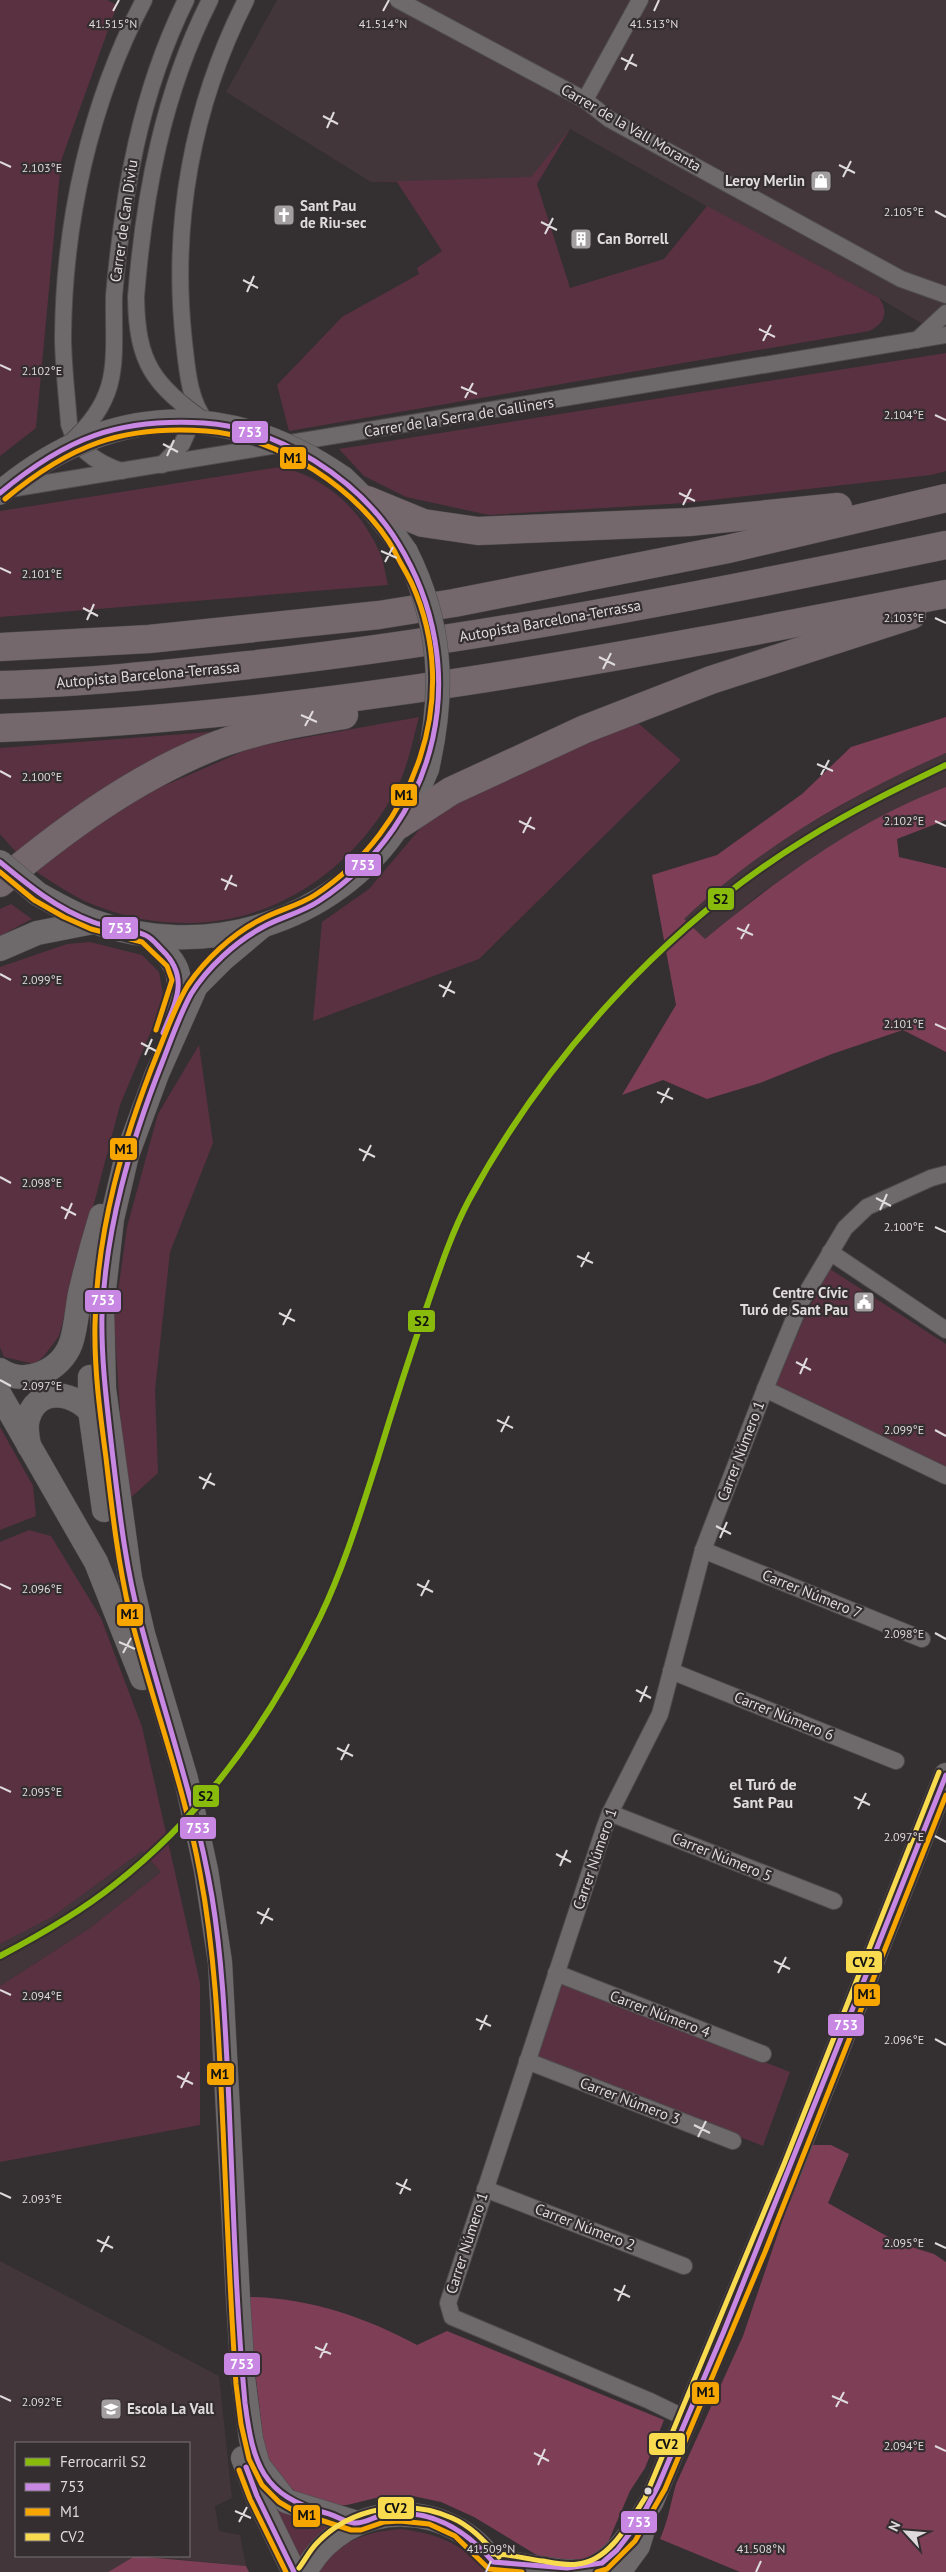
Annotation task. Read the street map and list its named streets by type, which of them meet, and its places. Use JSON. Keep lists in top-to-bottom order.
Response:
{
  "streets": {
    "highway": ["Autopista Barcelona-Terrassa"],
    "street": [
      "Carrer de la Vall Moranta",
      "Carrer de Can Diviu",
      "Carrer de la Serra de Galliners",
      "Carrer Número 1",
      "Carrer Número 7",
      "Carrer Número 6",
      "Carrer Número 5",
      "Carrer Número 4",
      "Carrer Número 3",
      "Carrer Número 2"
    ]
  },
  "crossings": [
    ["Carrer de Can Diviu", "Carrer de la Serra de Galliners"],
    ["Carrer Número 1", "Carrer Número 7"],
    ["Carrer Número 1", "Carrer Número 6"],
    ["Carrer Número 1", "Carrer Número 5"],
    ["Carrer Número 1", "Carrer Número 4"],
    ["Carrer Número 1", "Carrer Número 3"],
    ["Carrer Número 1", "Carrer Número 2"]
  ],
  "districts": ["el Turó de Sant Pau"],
  "places": {
    "shop": ["Leroy Merlin"],
    "church": ["Sant Pau de Riu-sec"],
    "building": ["Can Borrell"],
    "public building": ["Centre Cívic Turó de Sant Pau"],
    "school or university": ["Escola La Vall"]
  },
  "lines": [
    "transit line 753",
    "transit line M1",
    "rail line S2",
    "transit line CV2"
  ],
  "legend": [
    "Ferrocarril S2",
    "753",
    "M1",
    "CV2"
  ],
  "north": "top left",
  "coordinates": [
    "41.515°N",
    "41.514°N",
    "41.513°N",
    "2.103°E",
    "2.105°E",
    "2.102°E",
    "2.104°E",
    "2.101°E",
    "2.100°E",
    "2.099°E",
    "2.098°E",
    "2.097°E",
    "2.096°E",
    "2.095°E",
    "2.094°E",
    "2.093°E",
    "2.092°E",
    "41.509°N",
    "41.508°N"
  ]
}
